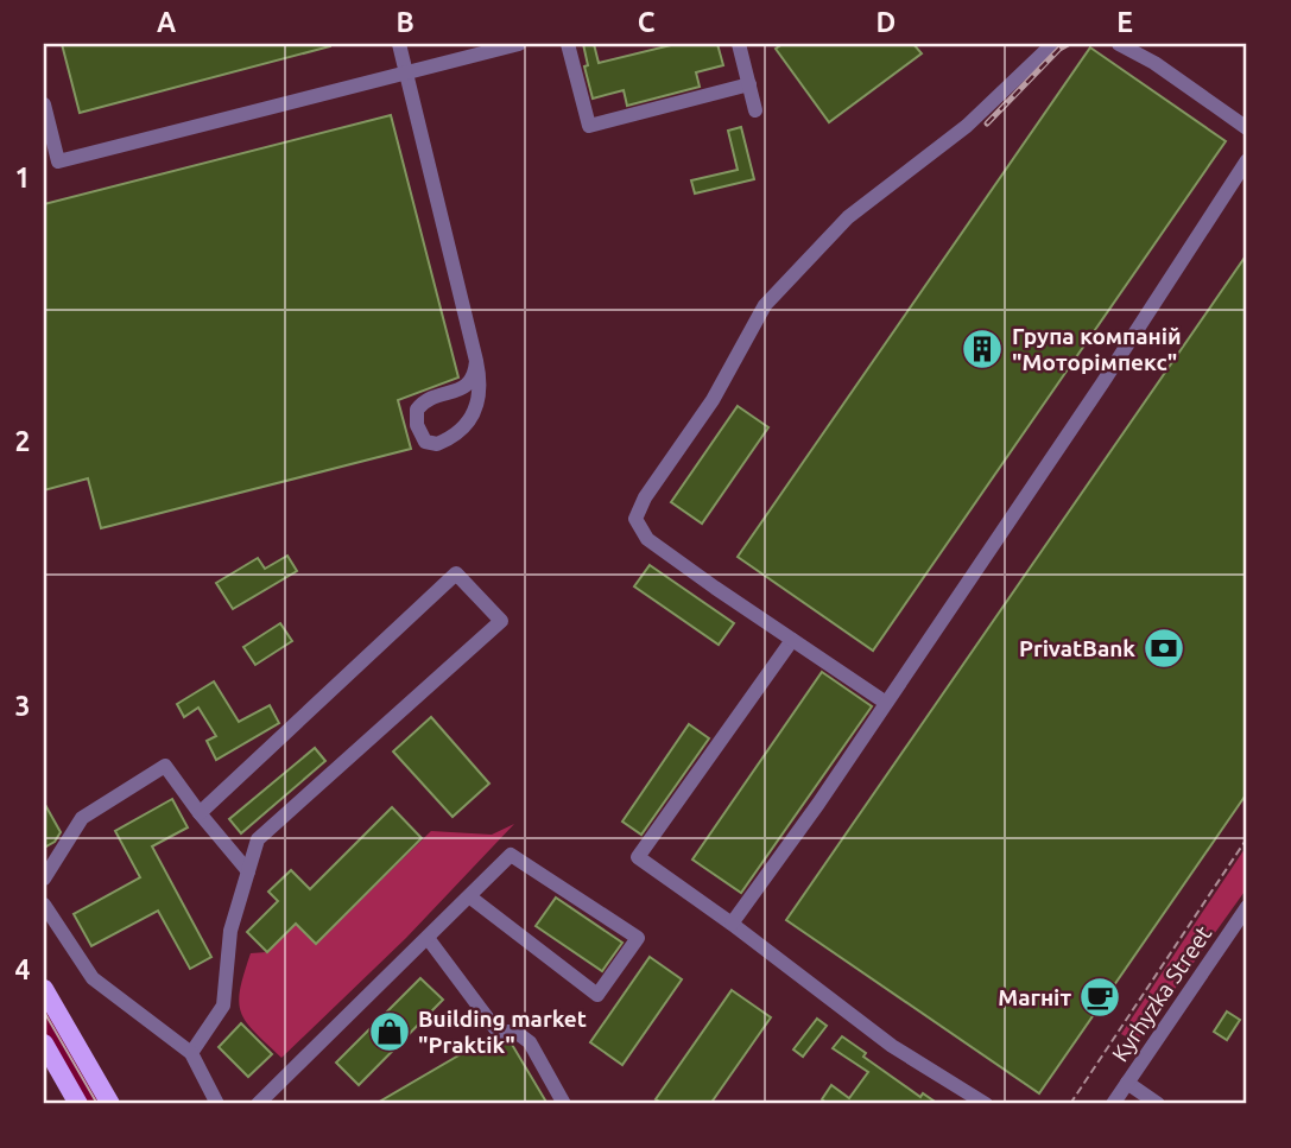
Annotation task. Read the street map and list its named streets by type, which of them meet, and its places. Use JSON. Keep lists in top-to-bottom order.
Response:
{
  "streets": {
    "street": ["Kyrhyzka Street"]
  },
  "places": {
    "building": ["Група компаній \"Моторімпекс\""],
    "bank": ["PrivatBank"],
    "cafe": ["Магніт"],
    "shop": ["Building market \"Praktik\""]
  },
  "grid": {
    "columns": [
      "A",
      "B",
      "C",
      "D",
      "E"
    ],
    "rows": [
      "1",
      "2",
      "3",
      "4"
    ]
  }
}
